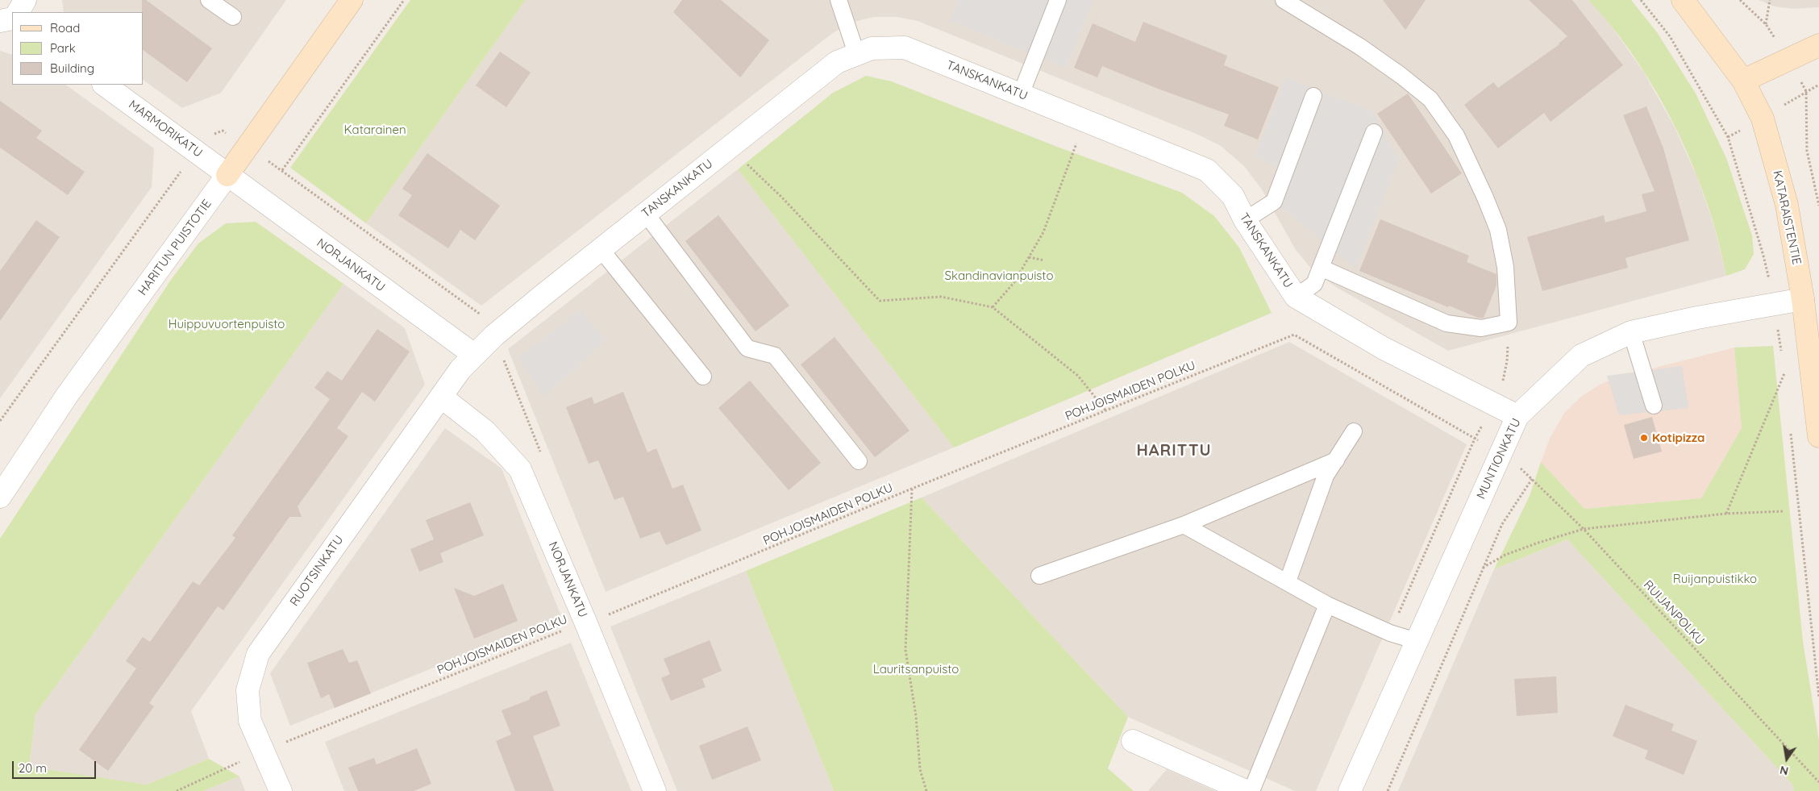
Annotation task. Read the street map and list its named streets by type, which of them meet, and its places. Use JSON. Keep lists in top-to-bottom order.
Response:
{
  "streets": {
    "street": [
      "TANSKANKATU",
      "MARMORIKATU",
      "KATARAISTENTIE",
      "HARITUN PUISTOTIE",
      "NORJANKATU",
      "MUNTIONKATU",
      "RUOTSINKATU"
    ],
    "path": ["POHJOISMAIDEN POLKU", "RUIJANPOLKU"]
  },
  "crossings": [
    ["TANSKANKATU", "NORJANKATU"],
    ["TANSKANKATU", "MUNTIONKATU"],
    ["TANSKANKATU", "RUOTSINKATU"],
    ["MARMORIKATU", "HARITUN PUISTOTIE"],
    ["MARMORIKATU", "NORJANKATU"],
    ["KATARAISTENTIE", "MUNTIONKATU"],
    ["HARITUN PUISTOTIE", "NORJANKATU"],
    ["NORJANKATU", "POHJOISMAIDEN POLKU"],
    ["NORJANKATU", "RUOTSINKATU"],
    ["POHJOISMAIDEN POLKU", "RUOTSINKATU"]
  ],
  "districts": ["HARITTU"],
  "parks": [
    "Katarainen",
    "Skandinavianpuisto",
    "Huippuvuortenpuisto",
    "Ruijanpuistikko",
    "Lauritsanpuisto"
  ],
  "places": ["Kotipizza"],
  "legend": ["Road", "Park", "Building"],
  "scale_bar": "20 m",
  "north": "bottom"
}
